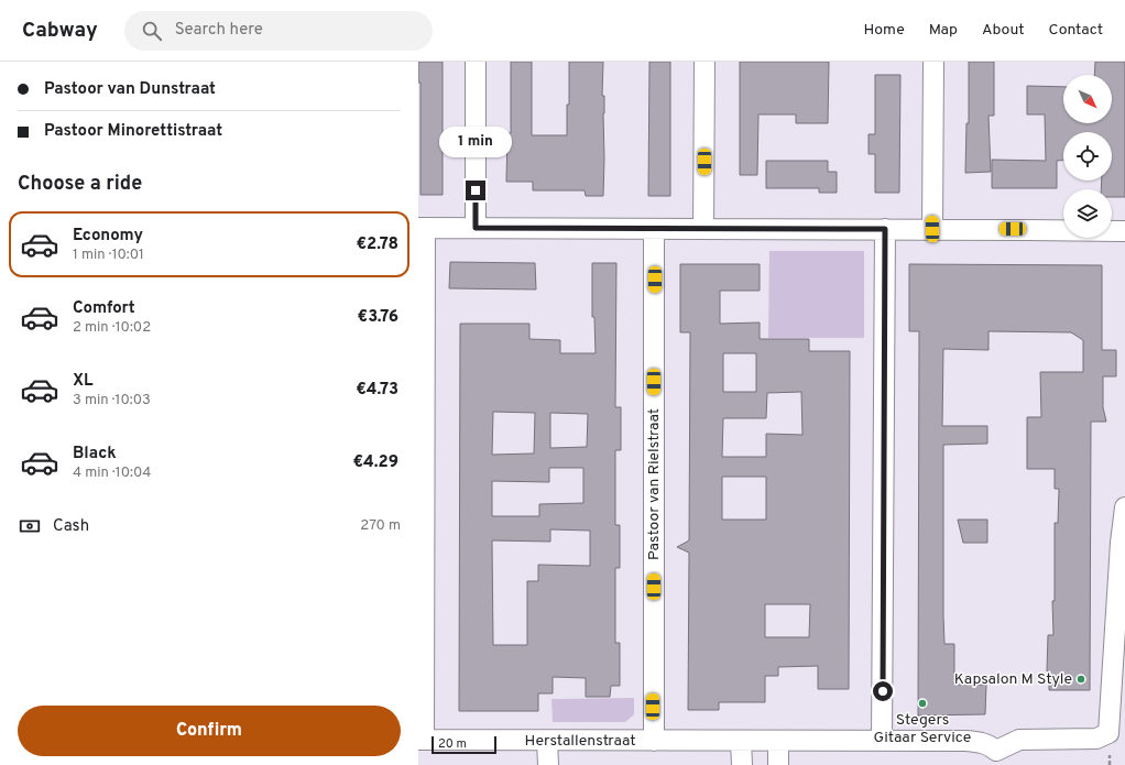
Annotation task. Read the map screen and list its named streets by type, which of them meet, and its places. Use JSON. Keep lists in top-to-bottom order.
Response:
{
  "streets": {
    "street": ["Pastoor van Rielstraat", "Herstallenstraat"]
  },
  "crossings": [
    ["Pastoor van Rielstraat", "Herstallenstraat"]
  ],
  "places": ["Kapsalon M Style", "Stegers Gitaar Service"],
  "scale_bar": "20 m",
  "north": "bottom right",
  "page": {
    "header": "Cabway",
    "search": "Search here",
    "nav": [
      "Home",
      "Map",
      "About",
      "Contact"
    ],
    "banner": ["Pastoor van Dunstraat", "Pastoor Minorettistraat"],
    "bubble": "1 min",
    "heading": "Choose a ride",
    "list": [
      {
        "name": "Economy",
        "note": "1 min · 10:01",
        "value": "€2.78"
      },
      {
        "name": "Comfort",
        "note": "2 min · 10:02",
        "value": "€3.76"
      },
      {
        "name": "XL",
        "note": "3 min · 10:03",
        "value": "€4.73"
      },
      {
        "name": "Black",
        "note": "4 min · 10:04",
        "value": "€4.29"
      }
    ],
    "pay": ["Cash", "270 m"],
    "buttons": "Confirm",
    "scale": "20 m"
  }
}
